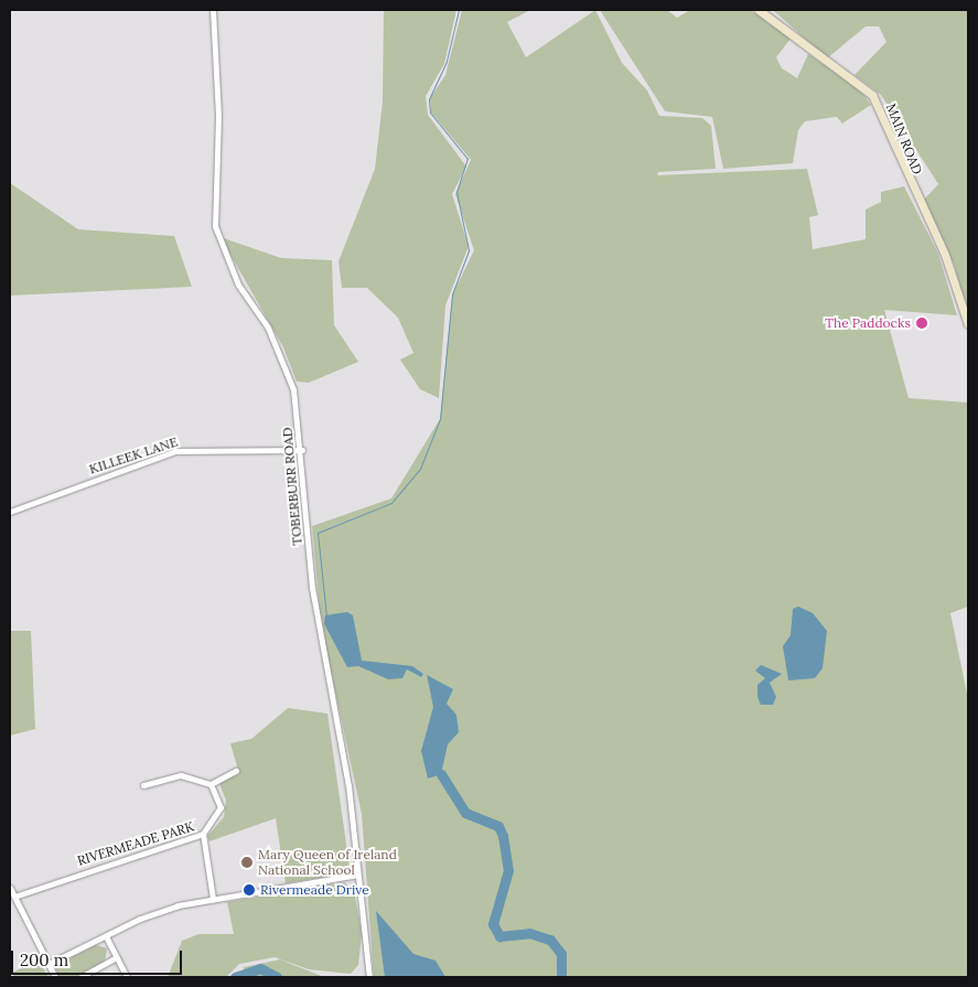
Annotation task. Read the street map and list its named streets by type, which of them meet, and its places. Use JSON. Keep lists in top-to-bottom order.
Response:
{
  "streets": {
    "main road": ["MAIN ROAD"],
    "street": ["KILLEEK LANE", "TOBERBURR ROAD", "RIVERMEADE PARK"]
  },
  "crossings": [
    ["KILLEEK LANE", "TOBERBURR ROAD"]
  ],
  "places": ["The Paddocks", "Mary Queen of Ireland National School", "Rivermeade Drive"],
  "scale_bar": "200 m"
}
